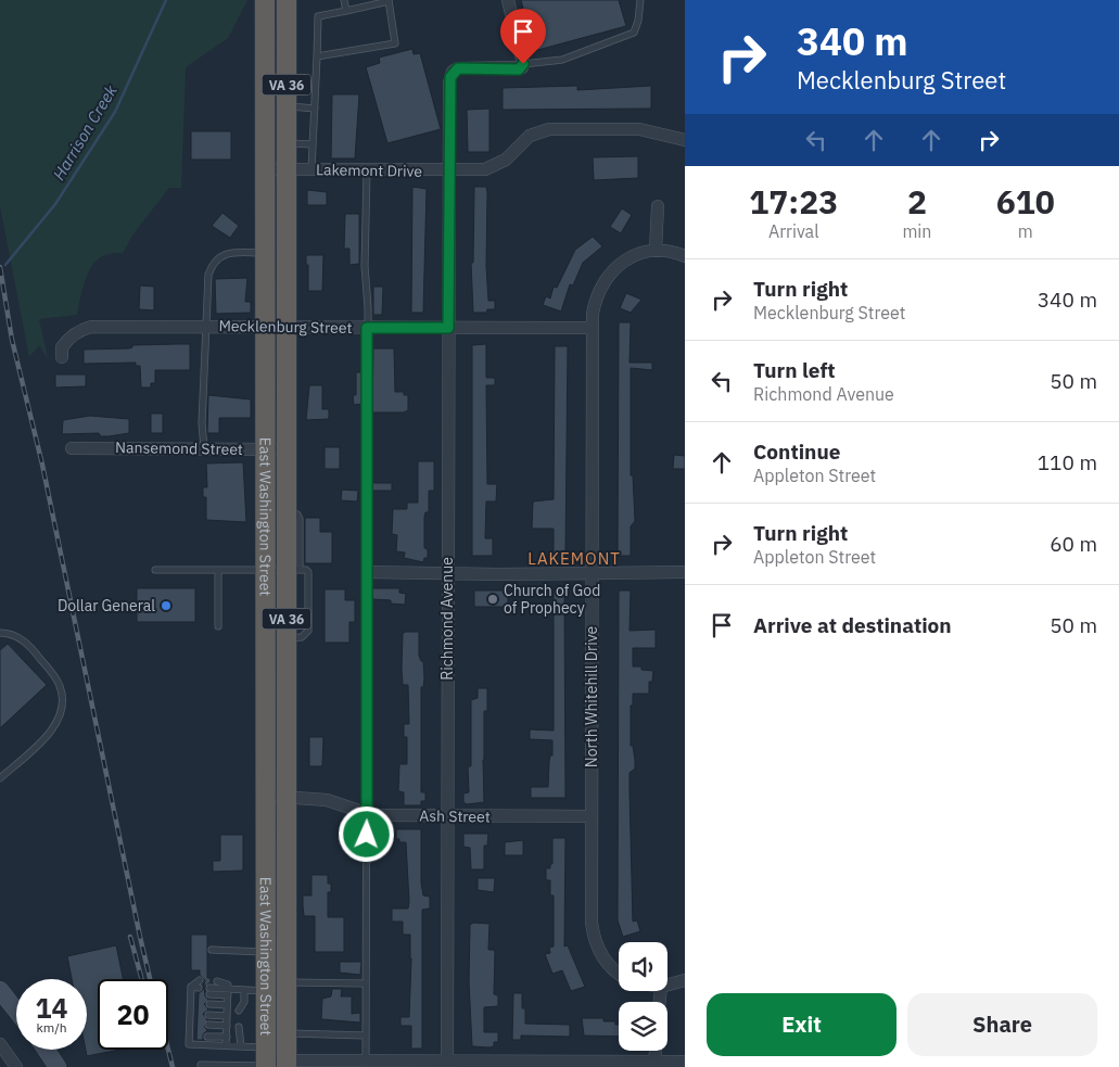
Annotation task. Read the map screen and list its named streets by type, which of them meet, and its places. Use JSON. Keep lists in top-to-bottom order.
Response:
{
  "streets": {
    "highway": ["VA 36", "East Washington Street"],
    "street": [
      "Lakemont Drive",
      "Mecklenburg Street",
      "Nansemond Street",
      "Richmond Avenue",
      "North Whitehill Drive",
      "Ash Street"
    ]
  },
  "crossings": [
    ["Lakemont Drive", "East Washington Street"],
    ["Lakemont Drive", "Richmond Avenue"],
    ["Mecklenburg Street", "East Washington Street"],
    ["Mecklenburg Street", "Richmond Avenue"],
    ["Mecklenburg Street", "North Whitehill Drive"],
    ["Nansemond Street", "East Washington Street"],
    ["East Washington Street", "Ash Street"],
    ["Richmond Avenue", "Ash Street"],
    ["North Whitehill Drive", "Ash Street"]
  ],
  "districts": ["LAKEMONT"],
  "water": ["Harrison Creek"],
  "places": ["Church of God of Prophecy", "Dollar General"],
  "page": {
    "turn": ["340 m", "Mecklenburg Street"],
    "eta": [
      "17:23",
      "Arrival",
      "2",
      "min",
      "610",
      "m"
    ],
    "list": [
      {
        "name": "Turn right",
        "note": "Mecklenburg Street",
        "value": "340 m"
      },
      {
        "name": "Turn left",
        "note": "Richmond Avenue",
        "value": "50 m"
      },
      {
        "name": "Continue",
        "note": "Appleton Street",
        "value": "110 m"
      },
      {
        "name": "Turn right",
        "note": "Appleton Street",
        "value": "60 m"
      },
      {
        "name": "Arrive at destination",
        "value": "50 m"
      }
    ],
    "speed": "14 km/h",
    "limit": "20",
    "buttons": ["Exit", "Share"]
  }
}
